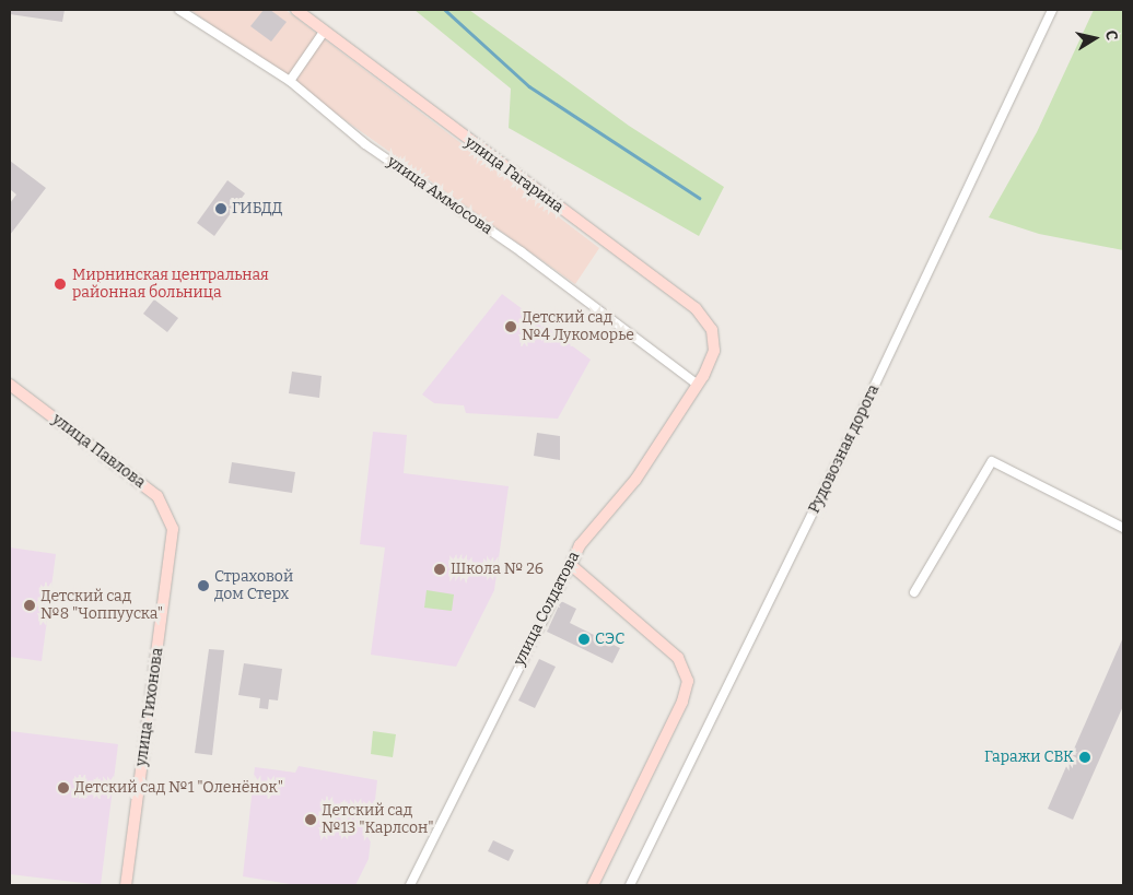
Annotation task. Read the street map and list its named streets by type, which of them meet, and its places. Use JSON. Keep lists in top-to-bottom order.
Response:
{
  "streets": {
    "street": [
      "улица Гагарина",
      "улица Аммосова",
      "Рудовозная дорога",
      "улица Павлова",
      "улица Солдатова",
      "улица Тихонова"
    ]
  },
  "crossings": [
    ["улица Гагарина", "улица Солдатова"],
    ["улица Аммосова", "улица Солдатова"],
    ["улица Павлова", "улица Тихонова"]
  ],
  "places": [
    "ГИБДД",
    "Мирнинская центральная районная больница",
    "Детский сад №4 Лукоморье",
    "Школа № 26",
    "Страховой дом Стерх",
    "Детский сад №8 \"Чоппууска\"",
    "СЭС",
    "Гаражи СВК",
    "Детский сад №1 \"Оленёнок\"",
    "Детский сад №13 \"Карлсон\""
  ],
  "north": "right"
}
